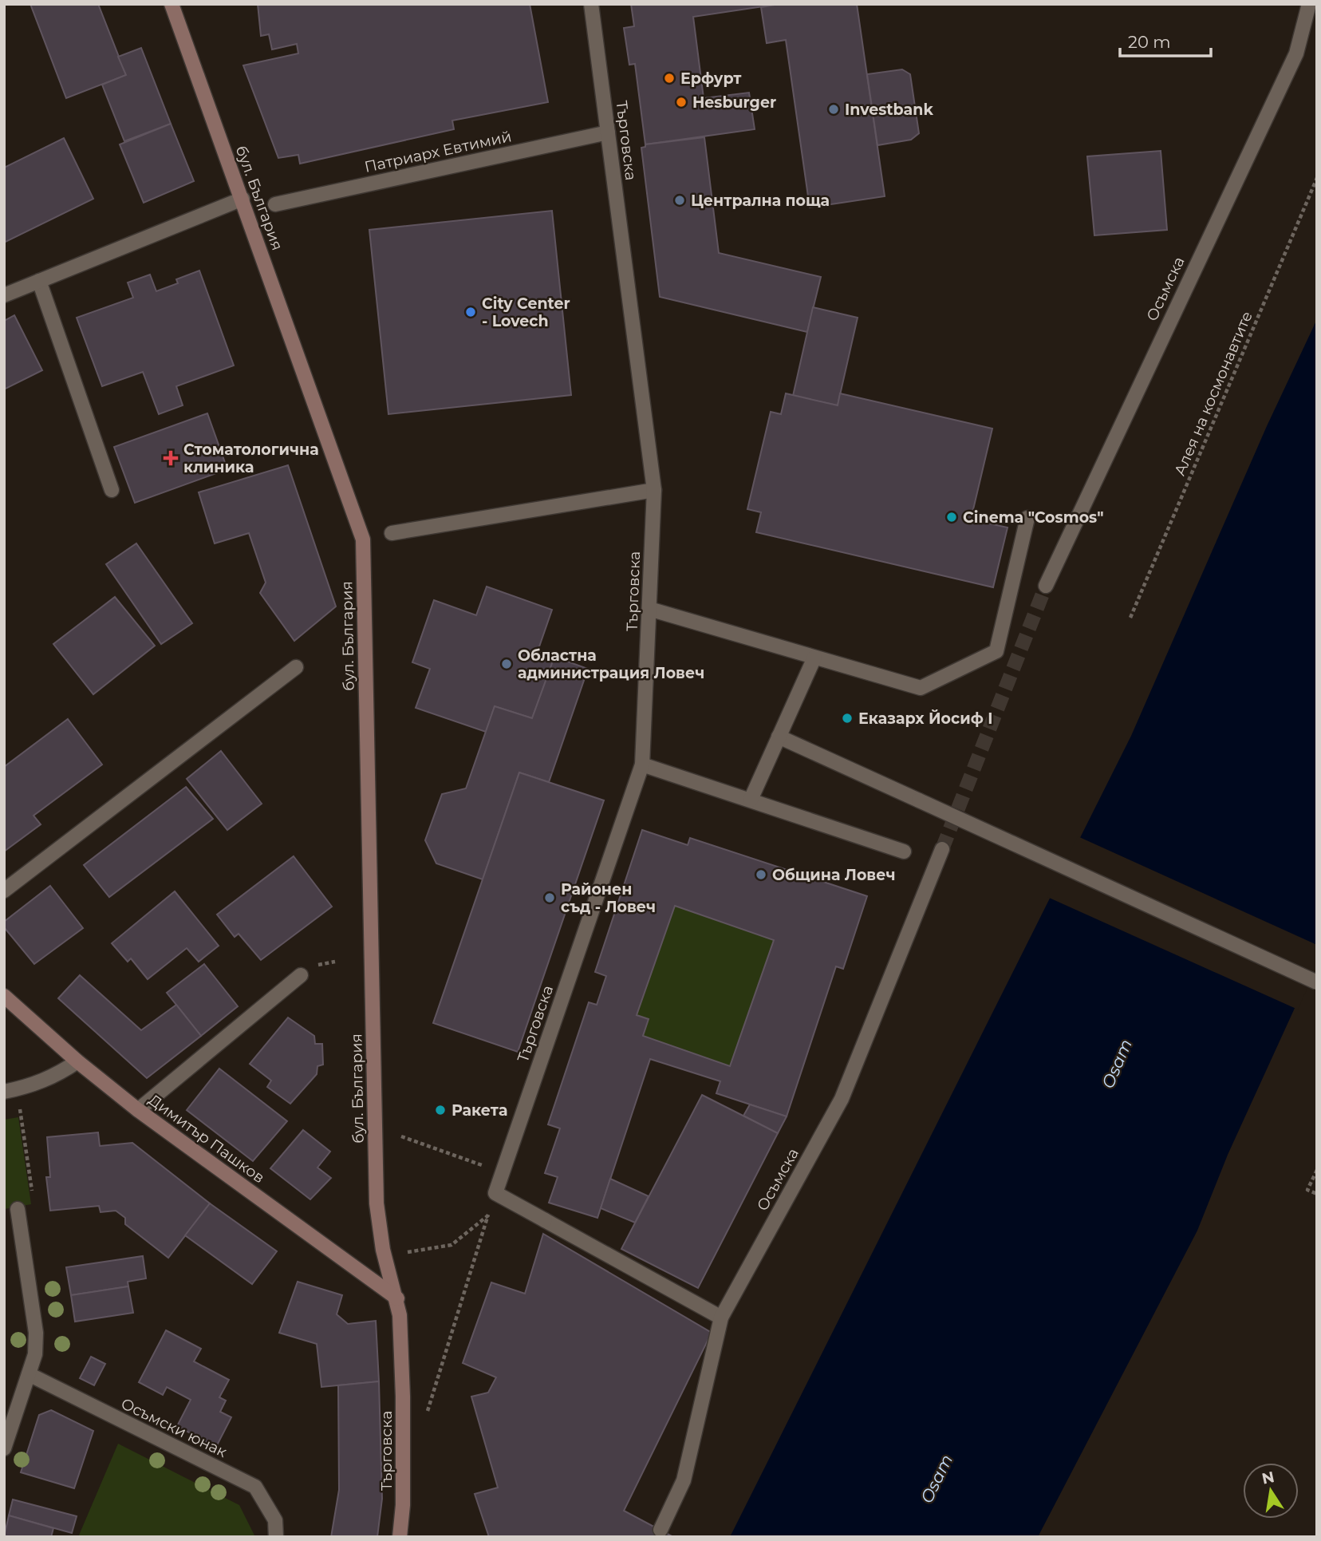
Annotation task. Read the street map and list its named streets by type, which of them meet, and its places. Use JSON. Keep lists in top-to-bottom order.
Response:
{
  "streets": {
    "street": [
      "Търговска",
      "Патриарх Евтимий",
      "бул. България",
      "Осъмска",
      "Димитър Пашков",
      "Осъмски юнак"
    ],
    "path": ["Алея на космонавтите"]
  },
  "crossings": [
    ["Търговска", "Патриарх Евтимий"],
    ["Търговска", "бул. България"],
    ["Търговска", "Димитър Пашков"],
    ["бул. България", "Димитър Пашков"]
  ],
  "water": ["Osam"],
  "places": {
    "other": [
      "Ерфурт",
      "Hesburger",
      "Investbank",
      "Централна поща",
      "City Center - Lovech",
      "Cinema \"Cosmos\"",
      "Областна администрация Ловеч",
      "Еказарх Йосиф I",
      "Община Ловеч",
      "Районен съд - Ловеч",
      "Ракета"
    ],
    "health": ["Стоматологична клиника"]
  },
  "scale_bar": "20 m",
  "north": "top"
}
